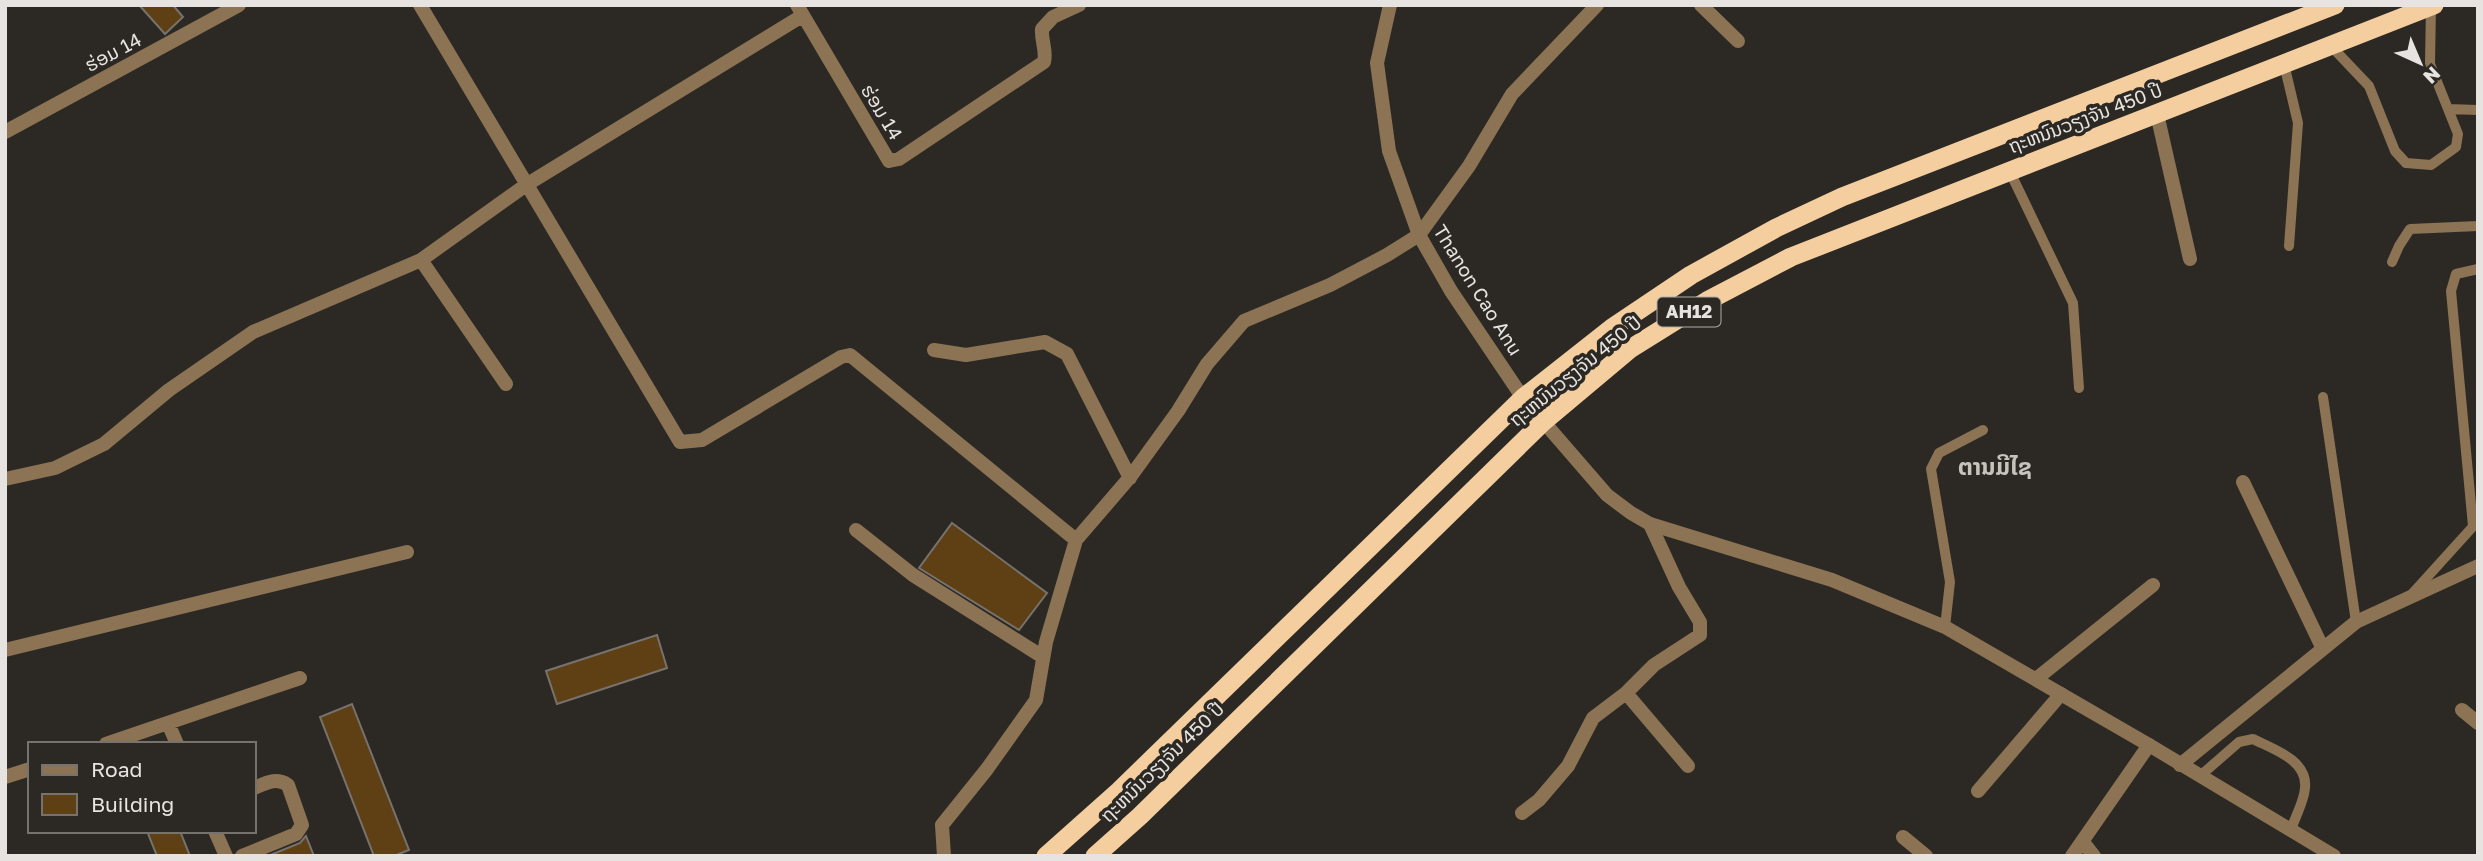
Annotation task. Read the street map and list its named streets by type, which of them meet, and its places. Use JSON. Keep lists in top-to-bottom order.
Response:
{
  "streets": {
    "highway": ["ຖະຫນົນວຽງຈັນ 450 ປີ", "AH12"],
    "street": ["ຮ່ອມ 14", "Thanon Cao Anu"]
  },
  "crossings": [
    ["ຖະຫນົນວຽງຈັນ 450 ປີ", "Thanon Cao Anu"]
  ],
  "districts": ["ຕານມີໄຊ"],
  "legend": ["Road", "Building"],
  "north": "bottom right"
}
